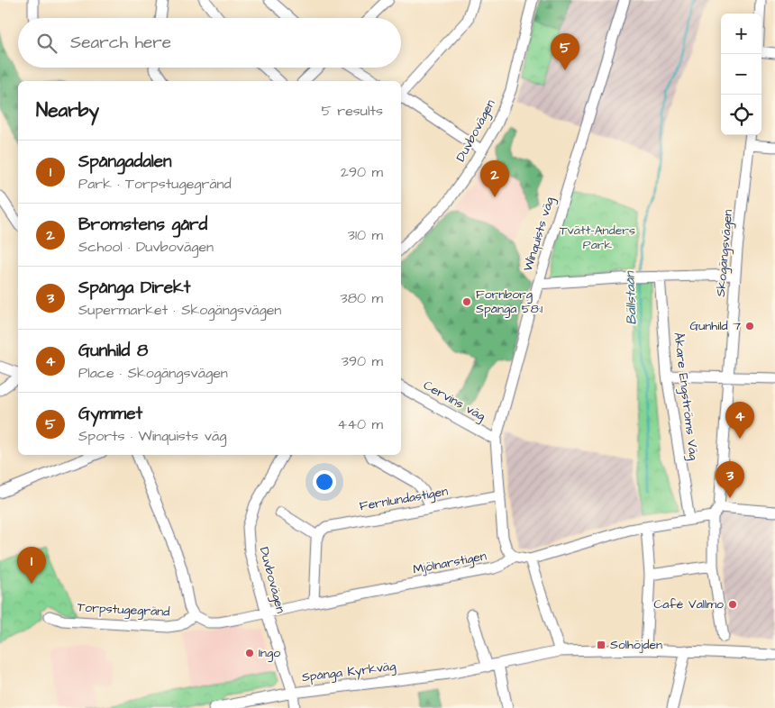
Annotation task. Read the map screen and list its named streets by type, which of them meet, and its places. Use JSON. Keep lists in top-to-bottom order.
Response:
{
  "streets": {
    "street": [
      "Duvbovägen",
      "Winquists väg",
      "Skogängsvägen",
      "Åkare Engströms Väg",
      "Cervins väg",
      "Fernlundastigen",
      "Mjölnarstigen",
      "Torpstugegränd",
      "Spånga Kyrkväg"
    ]
  },
  "crossings": [
    ["Duvbovägen", "Mjölnarstigen"],
    ["Duvbovägen", "Spånga Kyrkväg"],
    ["Winquists väg", "Cervins väg"],
    ["Winquists väg", "Fernlundastigen"],
    ["Winquists väg", "Mjölnarstigen"],
    ["Mjölnarstigen", "Torpstugegränd"]
  ],
  "water": ["Bällstaån"],
  "parks": ["Tvätt-Anders Park"],
  "places": {
    "other": [
      "Fornborg Spånga 58:1",
      "Gunhild 7",
      "Café Vallmo",
      "Ingo"
    ],
    "transit": ["Solhöjden"]
  },
  "page": {
    "map_buttons": ["+", "−"],
    "search": "Search here",
    "pins": [
      "5",
      "2",
      "4",
      "3",
      "1"
    ],
    "heading": ["Nearby", "5 results"],
    "list": [
      {
        "mark": "1",
        "name": "Spångadalen",
        "note": "Park · Torpstugegränd",
        "value": "290 m"
      },
      {
        "mark": "2",
        "name": "Bromstens gård",
        "note": "School · Duvbovägen",
        "value": "310 m"
      },
      {
        "mark": "3",
        "name": "Spånga Direkt",
        "note": "Supermarket · Skogängsvägen",
        "value": "380 m"
      },
      {
        "mark": "4",
        "name": "Gunhild 8",
        "note": "Place · Skogängsvägen",
        "value": "390 m"
      },
      {
        "mark": "5",
        "name": "Gymmet",
        "note": "Sports · Winquists väg",
        "value": "440 m"
      }
    ]
  }
}
